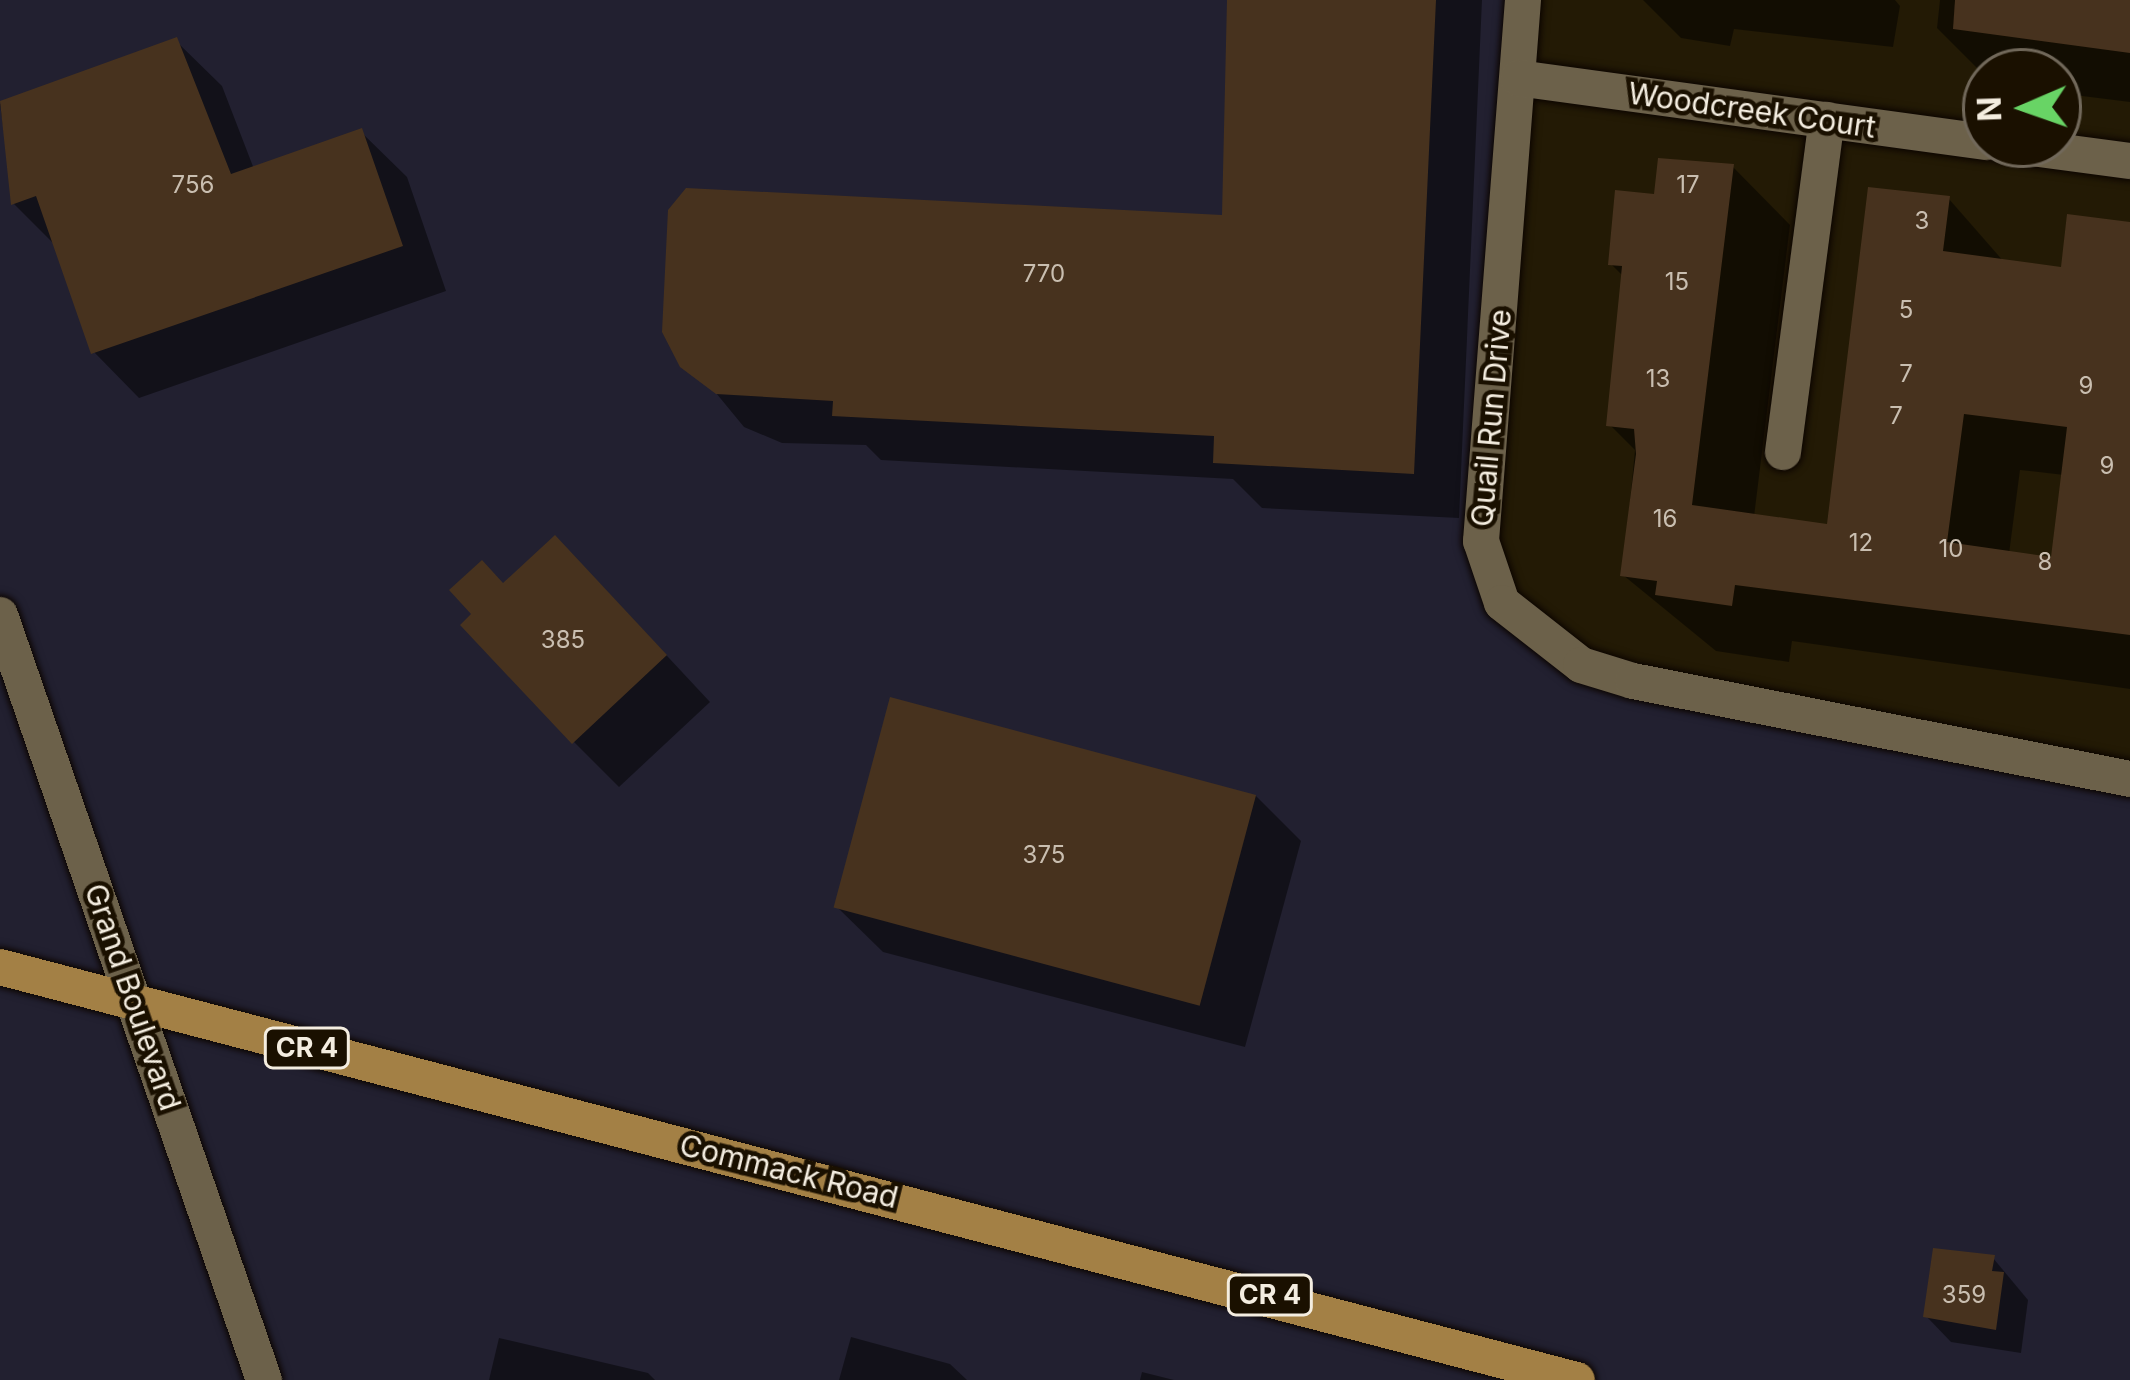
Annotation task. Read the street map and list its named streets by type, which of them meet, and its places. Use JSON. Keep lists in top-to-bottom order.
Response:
{
  "streets": {
    "main road": ["CR 4", "Commack Road"],
    "street": ["Woodcreek Court", "Quail Run Drive", "Grand Boulevard"]
  },
  "crossings": [
    ["Woodcreek Court", "Quail Run Drive"],
    ["Grand Boulevard", "Commack Road"]
  ],
  "house_numbers": [
    "756",
    "17",
    "3",
    "770",
    "15",
    "5",
    "7",
    "13",
    "9",
    "7",
    "9",
    "16",
    "12",
    "10",
    "8",
    "385",
    "375",
    "359"
  ],
  "north": "left"
}
